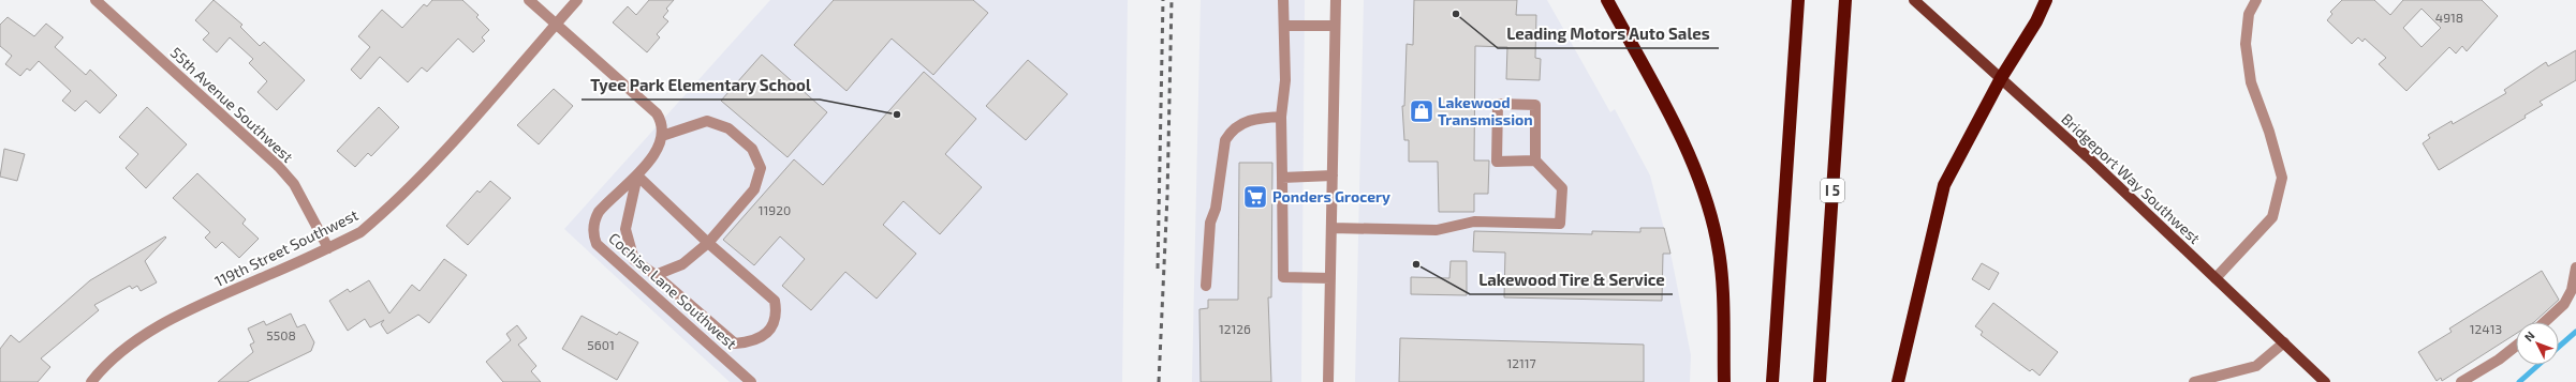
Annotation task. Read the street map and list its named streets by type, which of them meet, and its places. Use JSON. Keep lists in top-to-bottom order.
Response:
{
  "streets": {
    "highway": ["I 5"],
    "main road": ["Bridgeport Way Southwest"],
    "street": ["55th Avenue Southwest", "119th Street Southwest", "Cochise Lane Southwest"]
  },
  "crossings": [
    ["55th Avenue Southwest", "119th Street Southwest"]
  ],
  "places": {
    "other": ["Leading Motors Auto Sales", "Tyee Park Elementary School", "Lakewood Tire & Service"],
    "shop": ["Lakewood Transmission"],
    "supermarket": ["Ponders Grocery"]
  },
  "house_numbers": [
    "4918",
    "11920",
    "12126",
    "12413",
    "5508",
    "5601",
    "12117"
  ],
  "north": "top left"
}
